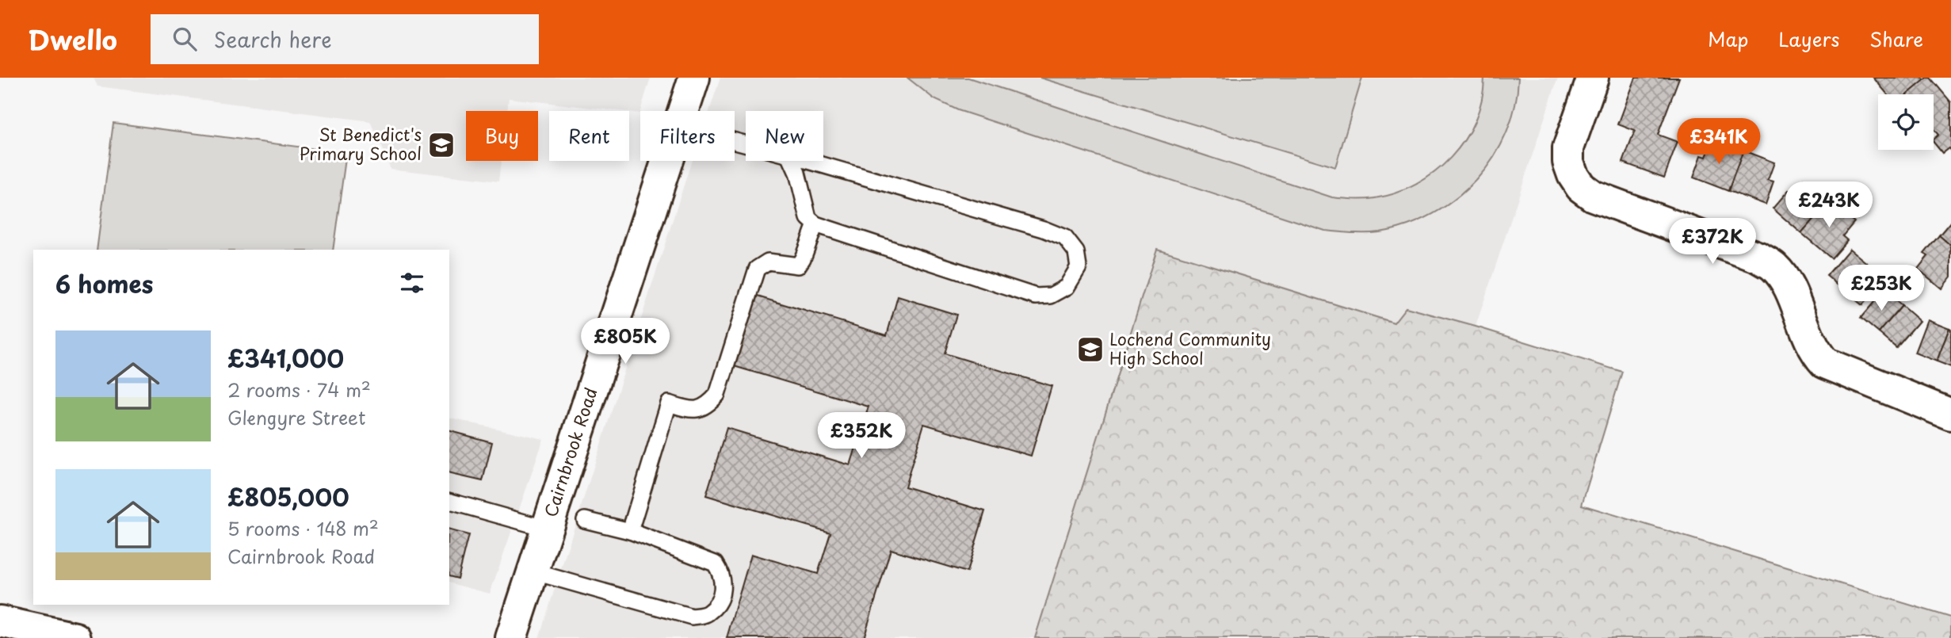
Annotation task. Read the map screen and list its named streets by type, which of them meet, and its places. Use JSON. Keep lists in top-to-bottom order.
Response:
{
  "streets": {
    "street": ["Cairnbrook Road"]
  },
  "places": {
    "school or university": ["St Benedict's Primary School", "Lochend Community High School"]
  },
  "page": {
    "header": "Dwello",
    "search": "Search here",
    "nav": ["Map", "Layers", "Share"],
    "chip": [
      "Buy",
      "Rent",
      "Filters",
      "New"
    ],
    "price": [
      "£341K",
      "£243K",
      "£372K",
      "£253K",
      "£805K",
      "£352K"
    ],
    "heading": "6 homes",
    "list": [
      {
        "name": "£341,000",
        "note": "2 rooms · 74 m² · Glengyre Street"
      },
      {
        "name": "£805,000",
        "note": "5 rooms · 148 m² · Cairnbrook Road"
      }
    ]
  }
}
